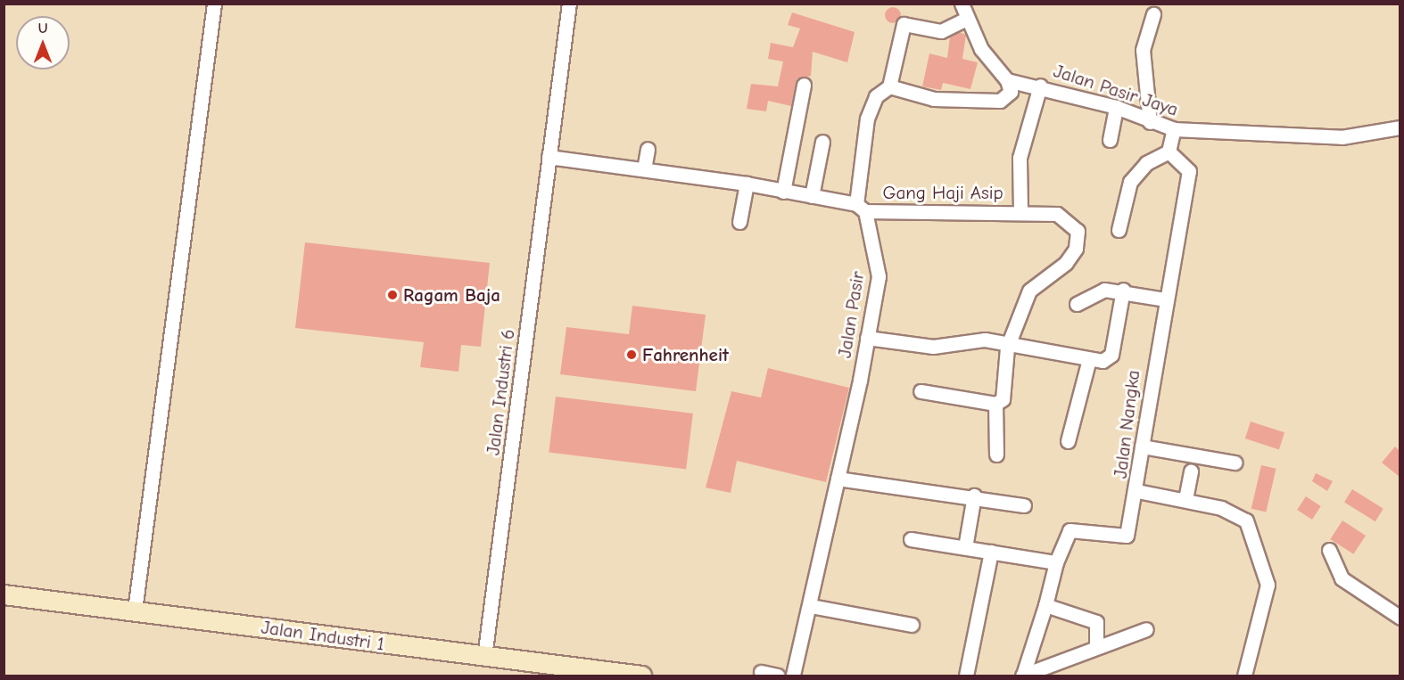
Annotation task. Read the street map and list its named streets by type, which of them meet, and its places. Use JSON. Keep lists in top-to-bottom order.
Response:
{
  "streets": {
    "street": [
      "Jalan Pasir Jaya",
      "Gang Haji Asip",
      "Jalan Pasir",
      "Jalan Industri 6",
      "Jalan Nangka",
      "Jalan Industri 1"
    ]
  },
  "crossings": [
    ["Gang Haji Asip", "Jalan Pasir"],
    ["Jalan Industri 6", "Jalan Industri 1"]
  ],
  "places": ["Ragam Baja", "Fahrenheit"],
  "north": "top"
}
